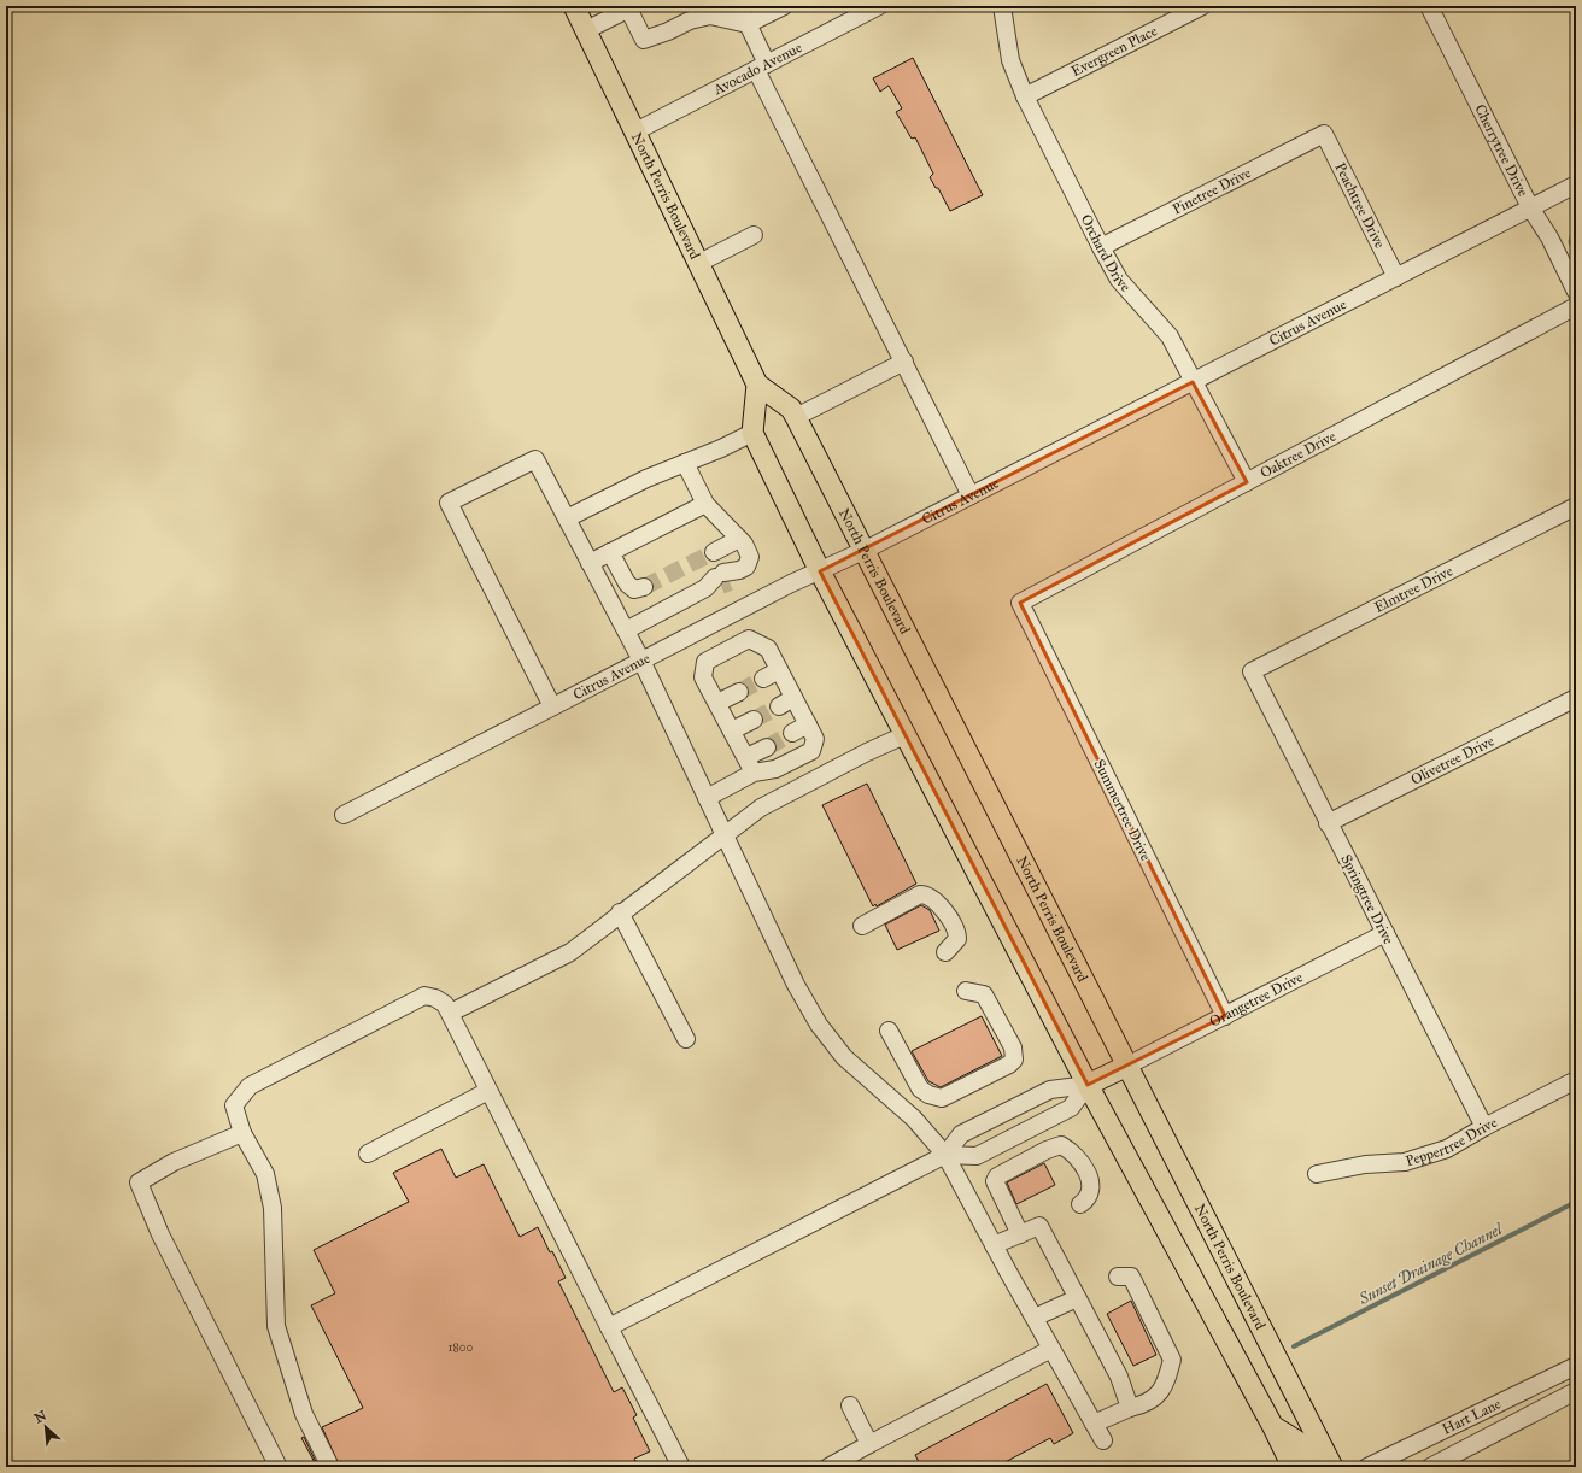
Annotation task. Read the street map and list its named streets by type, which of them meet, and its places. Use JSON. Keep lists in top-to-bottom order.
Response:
{
  "streets": {
    "main road": ["North Perris Boulevard"],
    "street": [
      "Evergreen Place",
      "Avocado Avenue",
      "Cherrytree Drive",
      "Pinetree Drive",
      "Peachtree Drive",
      "Orchard Drive",
      "Citrus Avenue",
      "Oaktree Drive",
      "Elmtree Drive",
      "Olivetree Drive",
      "Summertree Drive",
      "Springtree Drive",
      "Orangetree Drive",
      "Peppertree Drive",
      "Hart Lane"
    ]
  },
  "crossings": [
    ["Evergreen Place", "Orchard Drive"],
    ["Avocado Avenue", "North Perris Boulevard"],
    ["Cherrytree Drive", "Citrus Avenue"],
    ["Pinetree Drive", "Peachtree Drive"],
    ["Pinetree Drive", "Orchard Drive"],
    ["North Perris Boulevard", "Citrus Avenue"],
    ["North Perris Boulevard", "Orangetree Drive"],
    ["Peachtree Drive", "Citrus Avenue"],
    ["Orchard Drive", "Citrus Avenue"],
    ["Orchard Drive", "Oaktree Drive"],
    ["Oaktree Drive", "Summertree Drive"],
    ["Elmtree Drive", "Springtree Drive"],
    ["Olivetree Drive", "Springtree Drive"],
    ["Summertree Drive", "Orangetree Drive"],
    ["Springtree Drive", "Orangetree Drive"],
    ["Springtree Drive", "Peppertree Drive"]
  ],
  "water": ["Sunset Drainage Channel"],
  "house_numbers": ["1800"],
  "north": "top left"
}
